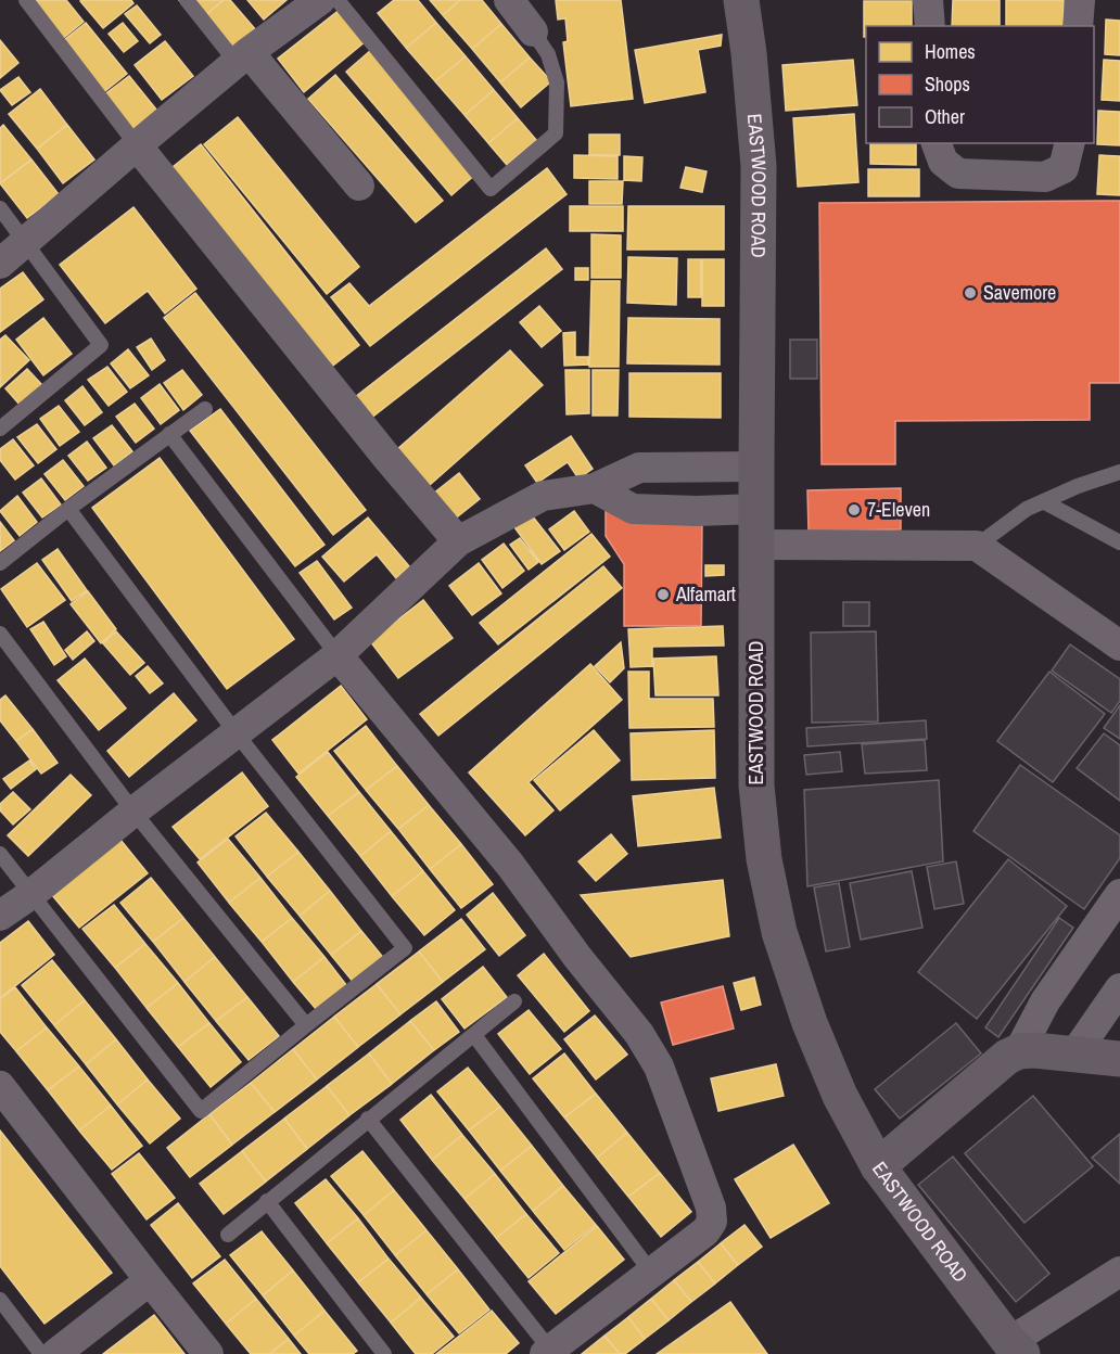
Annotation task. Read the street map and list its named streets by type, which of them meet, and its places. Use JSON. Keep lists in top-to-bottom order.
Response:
{
  "streets": {
    "main road": ["EASTWOOD ROAD"]
  },
  "places": ["Savemore", "7-Eleven", "Alfamart"],
  "legend": ["Homes", "Shops", "Other"]
}
